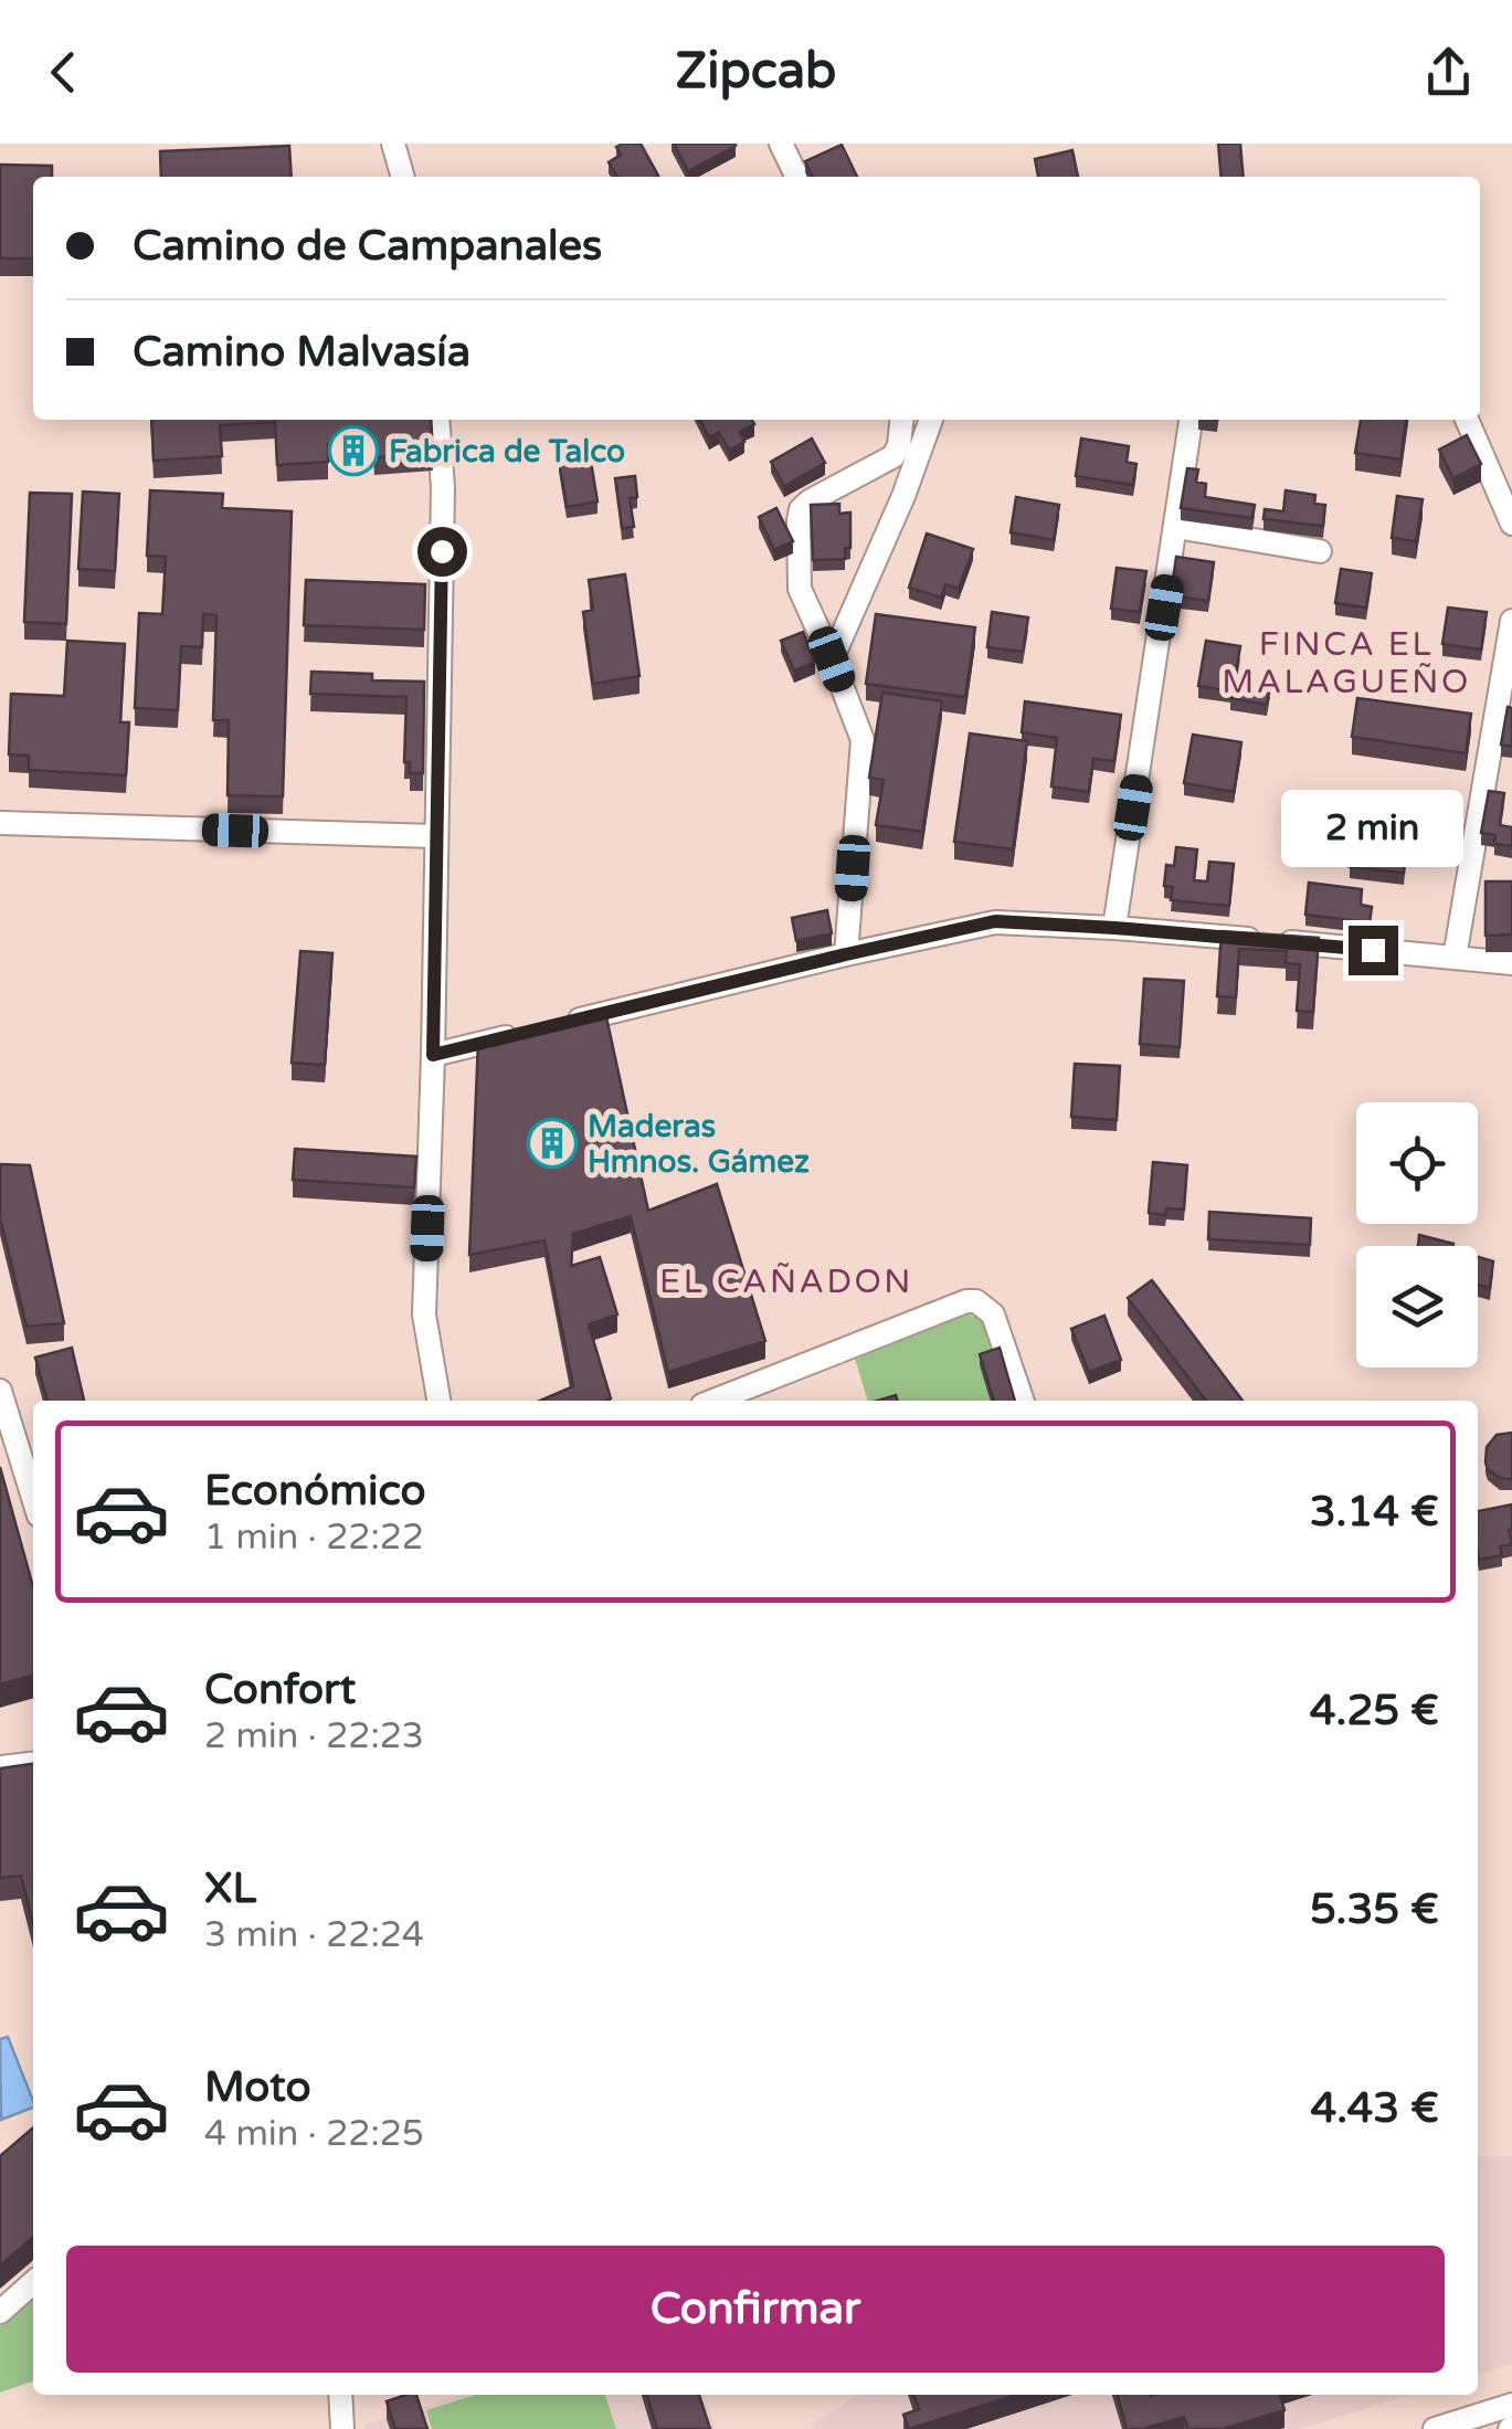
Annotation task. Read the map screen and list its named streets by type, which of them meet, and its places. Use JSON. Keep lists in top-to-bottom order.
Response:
{
  "districts": ["FINCA EL MALAGUEÑO", "EL CAÑADON"],
  "places": {
    "building": ["Fabrica de Talco", "Maderas Hmnos. Gámez"]
  },
  "page": {
    "header": "Zipcab",
    "banner": ["Camino de Campanales", "Camino Malvasía"],
    "bubble": "2 min",
    "list": [
      {
        "name": "Económico",
        "note": "1 min · 22:22",
        "value": "3.14 €"
      },
      {
        "name": "Confort",
        "note": "2 min · 22:23",
        "value": "4.25 €"
      },
      {
        "name": "XL",
        "note": "3 min · 22:24",
        "value": "5.35 €"
      },
      {
        "name": "Moto",
        "note": "4 min · 22:25",
        "value": "4.43 €"
      }
    ],
    "buttons": "Confirmar"
  }
}
